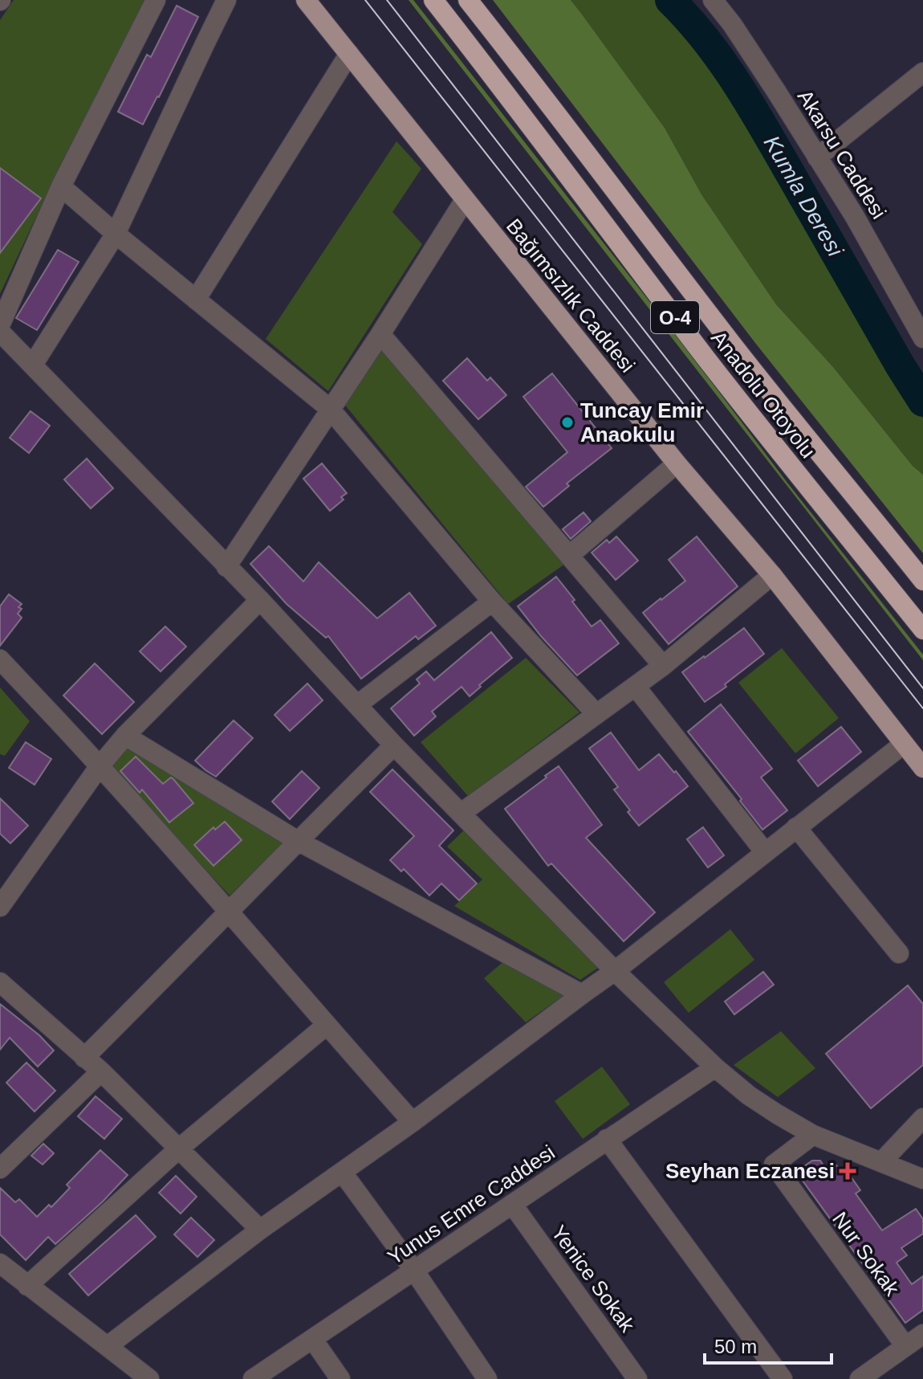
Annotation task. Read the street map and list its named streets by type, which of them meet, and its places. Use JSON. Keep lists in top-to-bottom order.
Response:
{
  "streets": {
    "highway": ["O-4", "Anadolu Otoyolu"],
    "main road": ["Bağımsızlık Caddesi"],
    "street": [
      "Akarsu Caddesi",
      "Yunus Emre Caddesi",
      "Nur Sokak",
      "Yenice Sokak"
    ]
  },
  "crossings": [
    ["Yunus Emre Caddesi", "Yenice Sokak"]
  ],
  "water": ["Kumla Deresi"],
  "places": {
    "other": ["Tuncay Emir Anaokulu"],
    "health": ["Seyhan Eczanesi"]
  },
  "scale_bar": "50 m"
}
